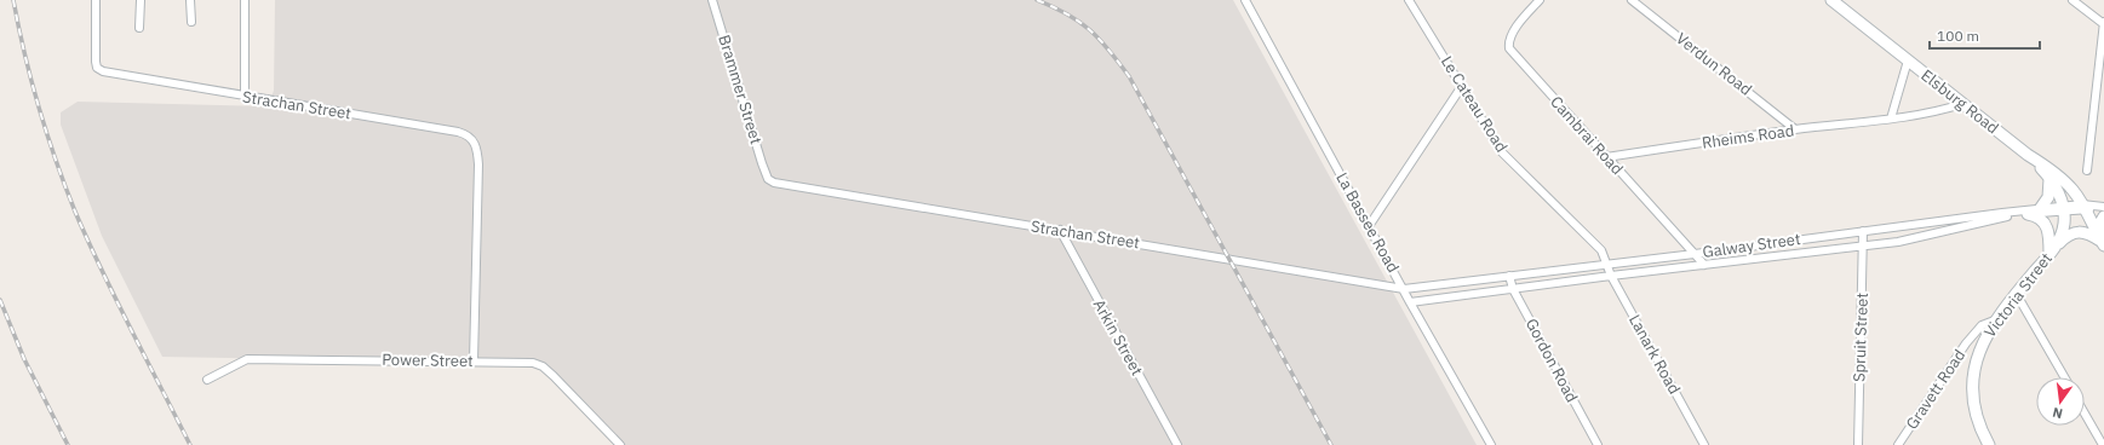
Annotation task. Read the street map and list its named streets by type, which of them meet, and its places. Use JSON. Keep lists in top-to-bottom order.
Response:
{
  "streets": {
    "main road": ["Elsburg Road", "Victoria Street"],
    "street": [
      "Verdun Road",
      "Brammer Street",
      "Le Cateau Road",
      "Strachan Street",
      "Cambrai Road",
      "Rheims Road",
      "La Bassee Road",
      "Galway Street",
      "Arkin Street",
      "Spruit Street",
      "Lanark Road",
      "Power Street",
      "Gordon Road",
      "Gravett Road"
    ]
  },
  "crossings": [
    ["Verdun Road", "Rheims Road"],
    ["Brammer Street", "Strachan Street"],
    ["Elsburg Road", "Rheims Road"],
    ["Elsburg Road", "Galway Street"],
    ["Le Cateau Road", "Galway Street"],
    ["Le Cateau Road", "Lanark Road"],
    ["Strachan Street", "La Bassee Road"],
    ["Strachan Street", "Galway Street"],
    ["Strachan Street", "Arkin Street"],
    ["Strachan Street", "Power Street"],
    ["Cambrai Road", "Rheims Road"],
    ["Cambrai Road", "Galway Street"],
    ["La Bassee Road", "Galway Street"],
    ["Galway Street", "Victoria Street"],
    ["Galway Street", "Spruit Street"],
    ["Galway Street", "Lanark Road"],
    ["Galway Street", "Gordon Road"],
    ["Victoria Street", "Gravett Road"]
  ],
  "scale_bar": "100 m",
  "north": "bottom"
}
